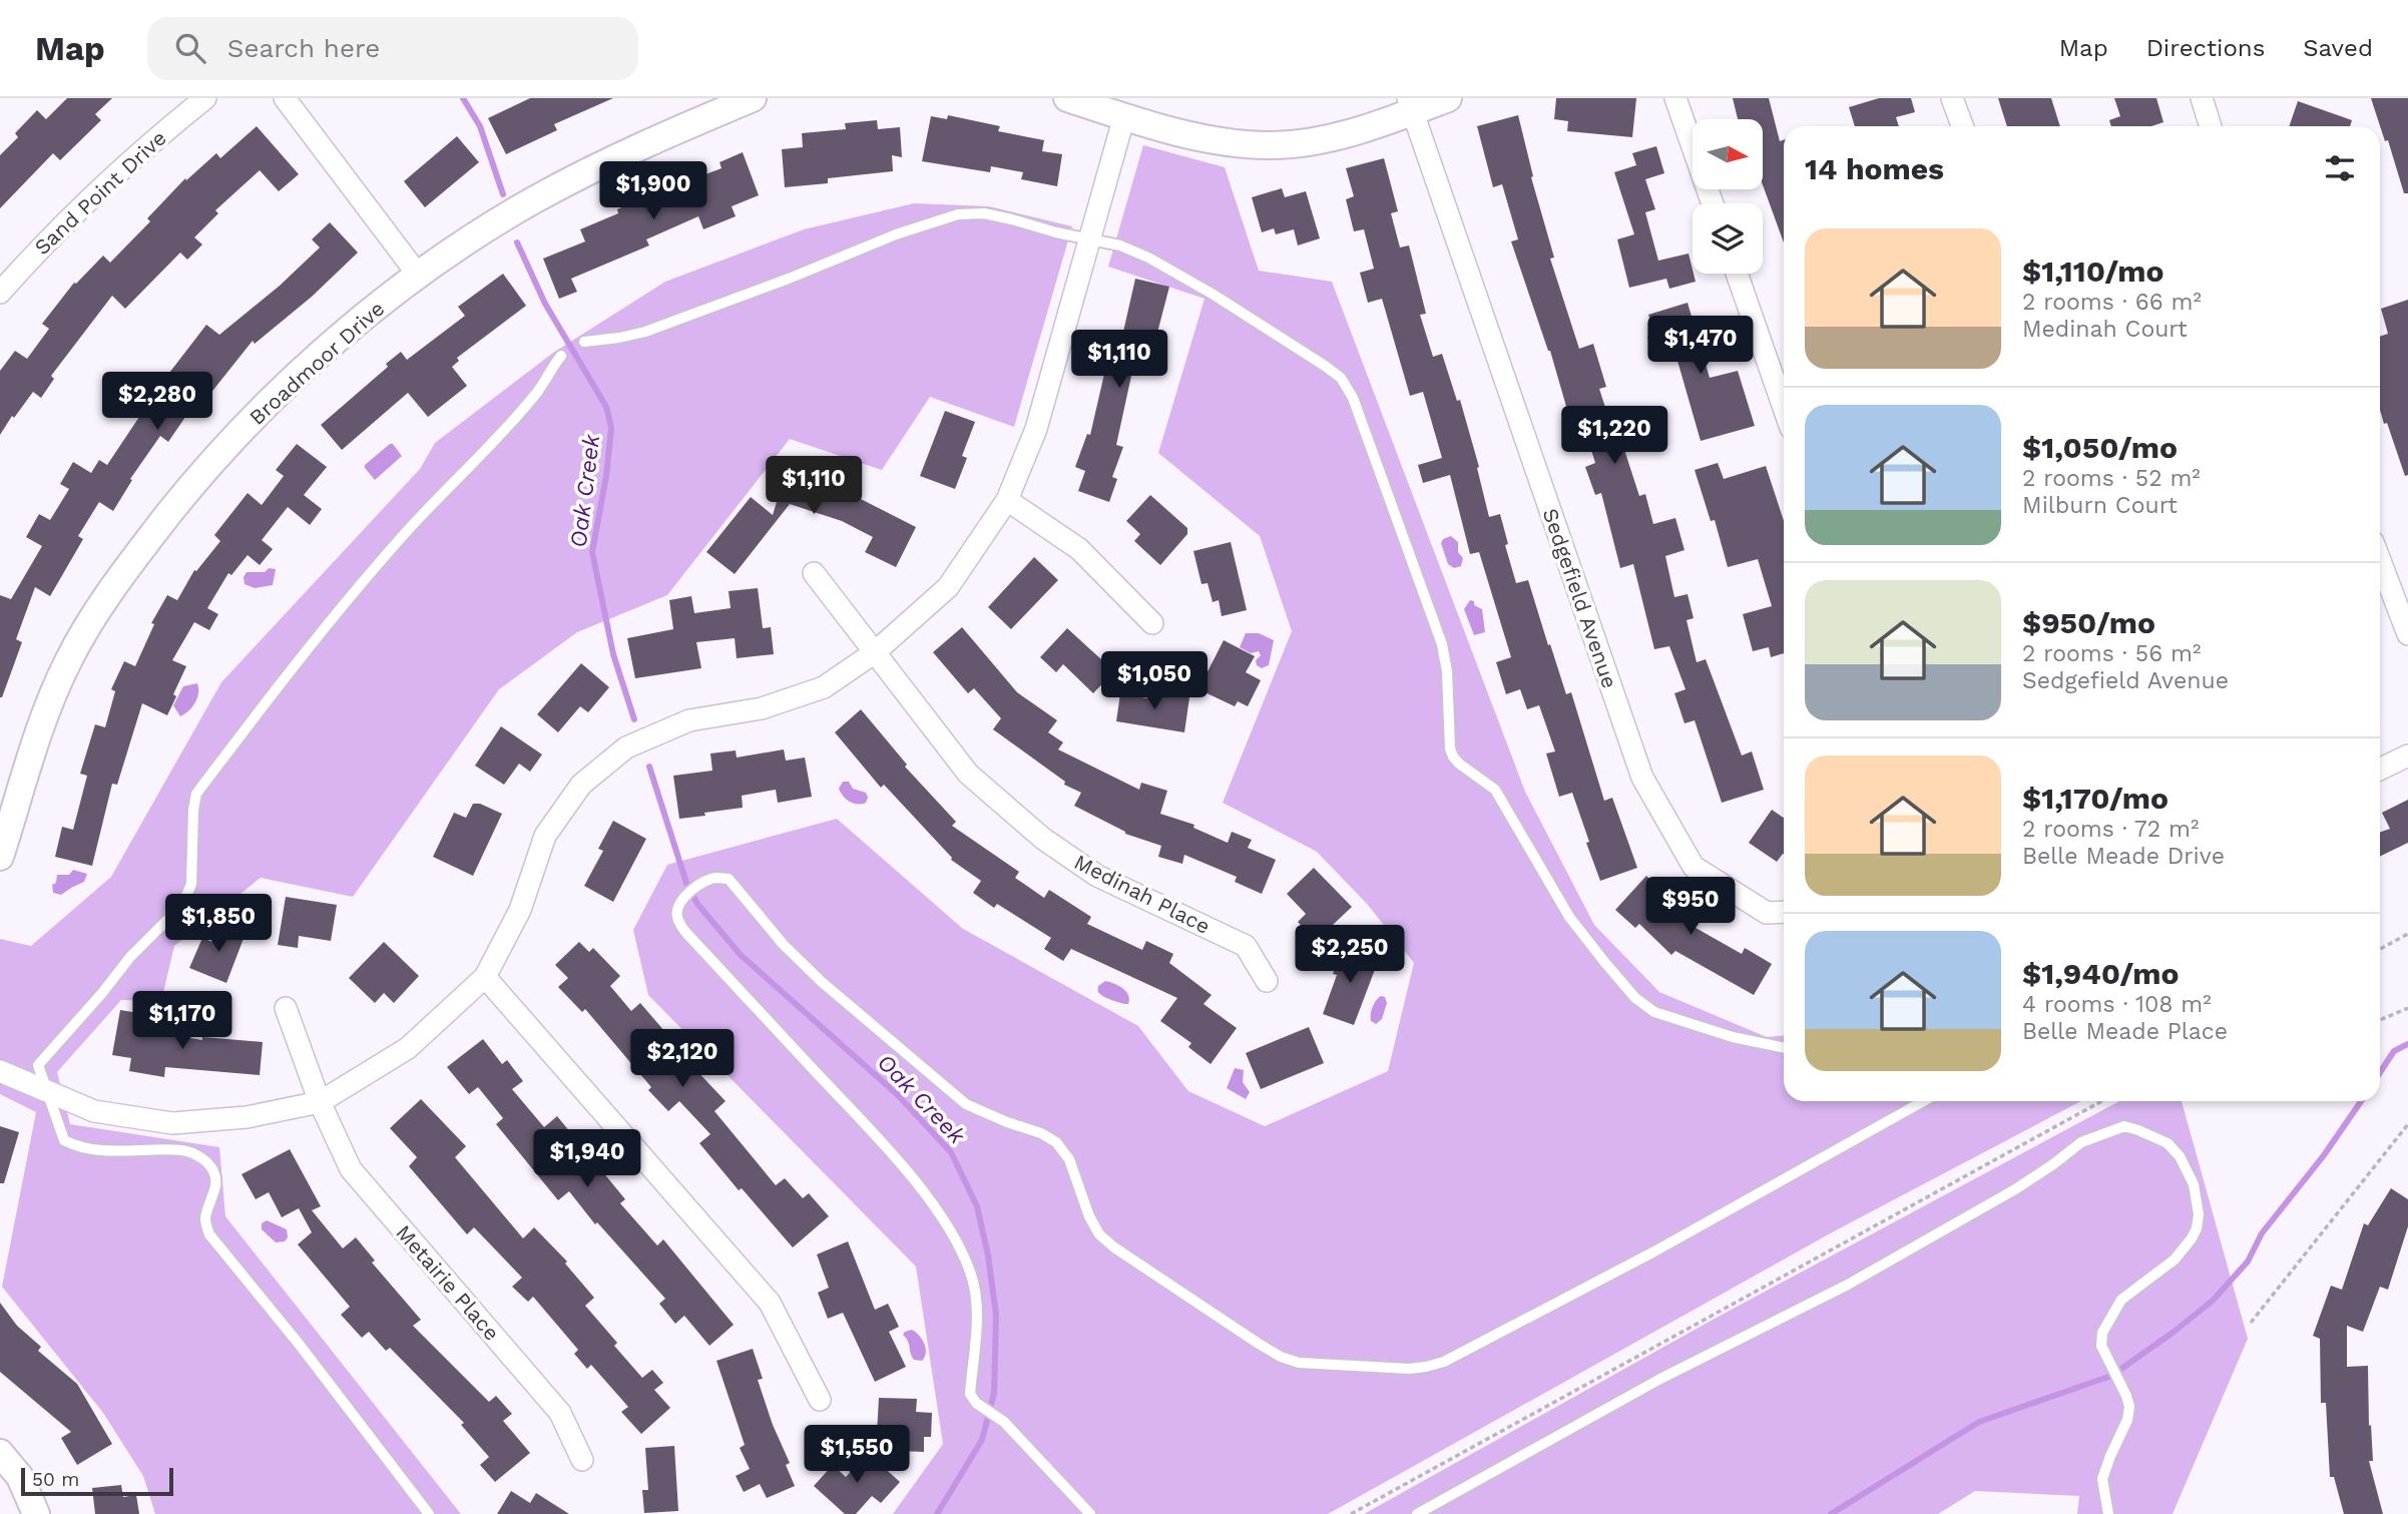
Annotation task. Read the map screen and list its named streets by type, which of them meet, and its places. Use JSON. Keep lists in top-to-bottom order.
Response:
{
  "streets": {
    "street": [
      "Sand Point Drive",
      "Broadmoor Drive",
      "Sedgefield Avenue",
      "Medinah Place",
      "Metairie Place"
    ]
  },
  "water": ["Oak Creek"],
  "scale_bar": "50 m",
  "north": "right",
  "page": {
    "header": "Map",
    "search": "Search here",
    "nav": ["Map", "Directions", "Saved"],
    "heading": "14 homes",
    "price": [
      "$1,900",
      "$1,470",
      "$1,110",
      "$2,280",
      "$1,220",
      "$1,110",
      "$1,050",
      "$950",
      "$1,850",
      "$2,250",
      "$1,170",
      "$2,120",
      "$1,940",
      "$1,550"
    ],
    "list": [
      {
        "name": "$1,110/mo",
        "note": "2 rooms · 66 m² · Medinah Court"
      },
      {
        "name": "$1,050/mo",
        "note": "2 rooms · 52 m² · Milburn Court"
      },
      {
        "name": "$950/mo",
        "note": "2 rooms · 56 m² · Sedgefield Avenue"
      },
      {
        "name": "$1,170/mo",
        "note": "2 rooms · 72 m² · Belle Meade Drive"
      },
      {
        "name": "$1,940/mo",
        "note": "4 rooms · 108 m² · Belle Meade Place"
      }
    ],
    "scale": "50 m"
  }
}
